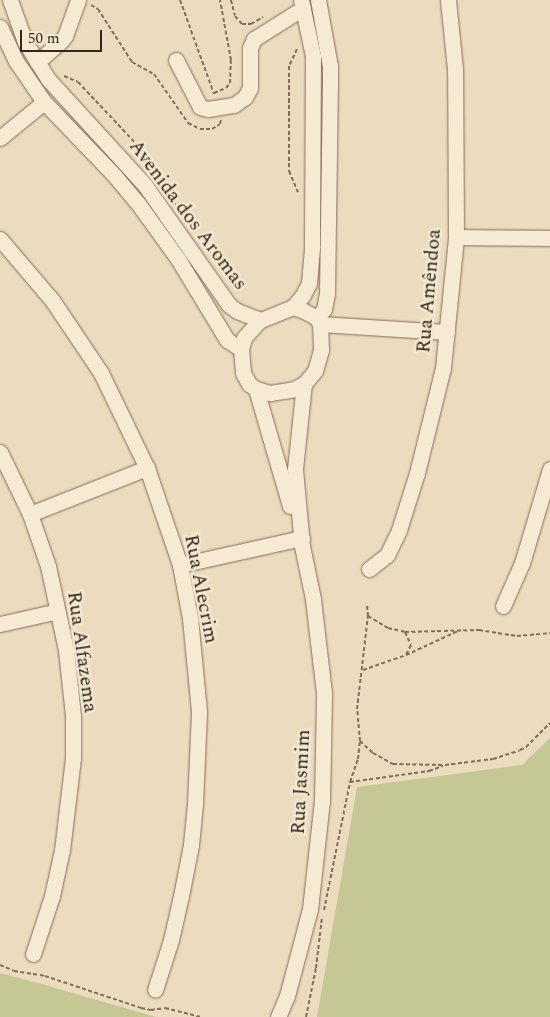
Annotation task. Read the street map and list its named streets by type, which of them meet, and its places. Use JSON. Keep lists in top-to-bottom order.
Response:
{
  "streets": {
    "street": [
      "Avenida dos Aromas",
      "Rua Amêndoa",
      "Rua Alecrim",
      "Rua Alfazema",
      "Rua Jasmim"
    ]
  },
  "scale_bar": "50 m"
}
